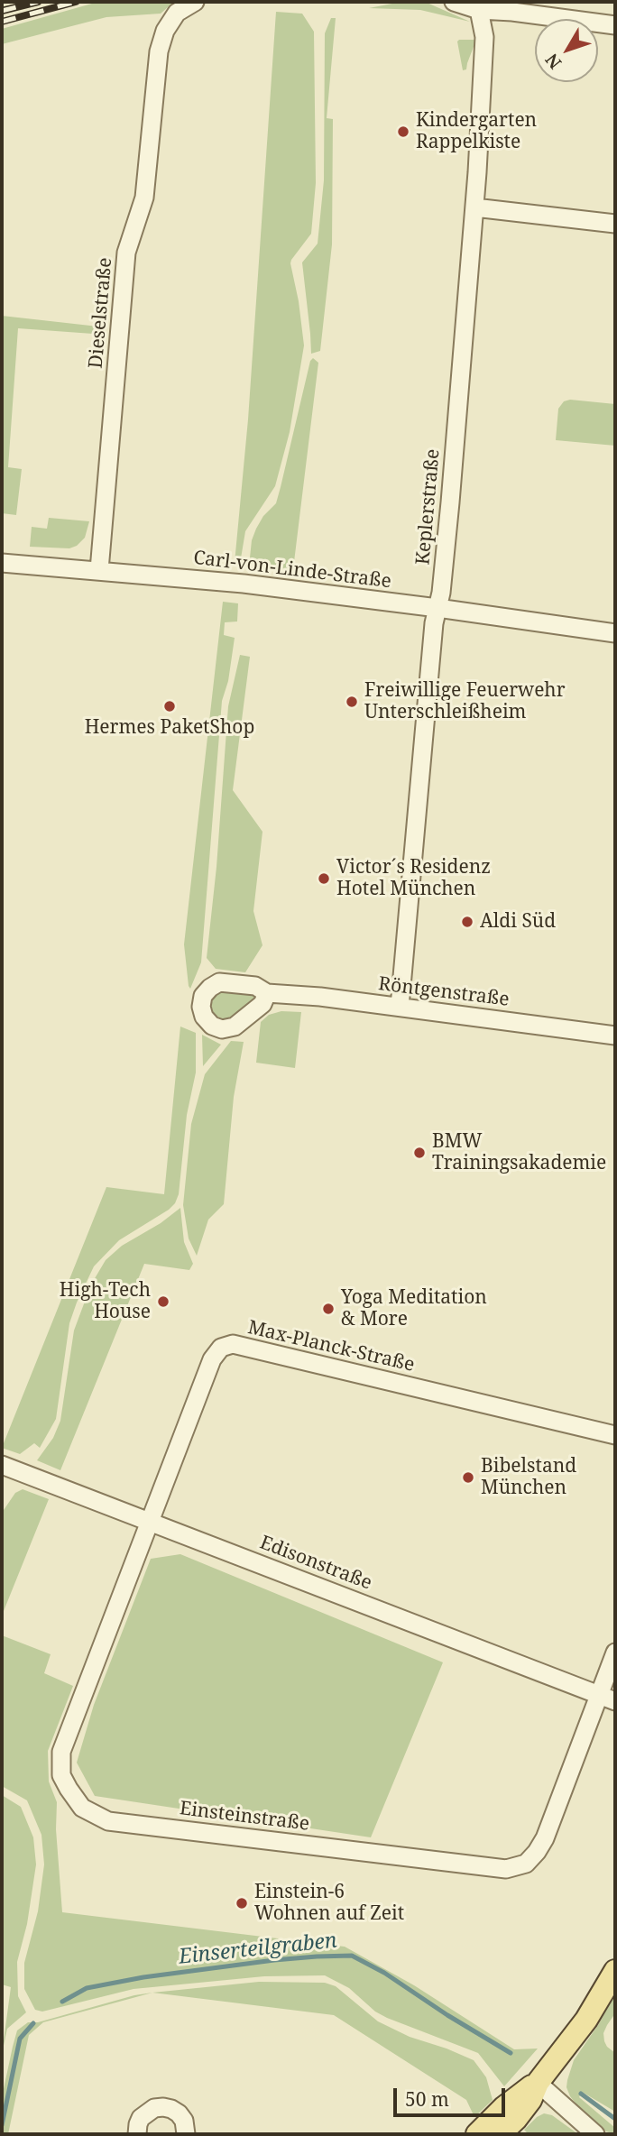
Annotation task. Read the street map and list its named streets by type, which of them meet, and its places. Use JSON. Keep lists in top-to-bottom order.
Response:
{
  "streets": {
    "street": [
      "Dieselstraße",
      "Keplerstraße",
      "Carl-von-Linde-Straße",
      "Röntgenstraße",
      "Max-Planck-Straße",
      "Edisonstraße",
      "Einsteinstraße"
    ]
  },
  "crossings": [
    ["Dieselstraße", "Carl-von-Linde-Straße"],
    ["Keplerstraße", "Carl-von-Linde-Straße"],
    ["Keplerstraße", "Röntgenstraße"],
    ["Max-Planck-Straße", "Edisonstraße"],
    ["Max-Planck-Straße", "Einsteinstraße"],
    ["Edisonstraße", "Einsteinstraße"]
  ],
  "water": ["Einserteilgraben"],
  "places": [
    "Kindergarten Rappelkiste",
    "Freiwillige Feuerwehr Unterschleißheim",
    "Hermes PaketShop",
    "Victor´s Residenz Hotel München",
    "Aldi Süd",
    "BMW Trainingsakademie",
    "High-Tech House",
    "Yoga Meditation & More",
    "Bibelstand München",
    "Einstein-6 Wohnen auf Zeit"
  ],
  "scale_bar": "50 m",
  "north": "bottom left"
}
